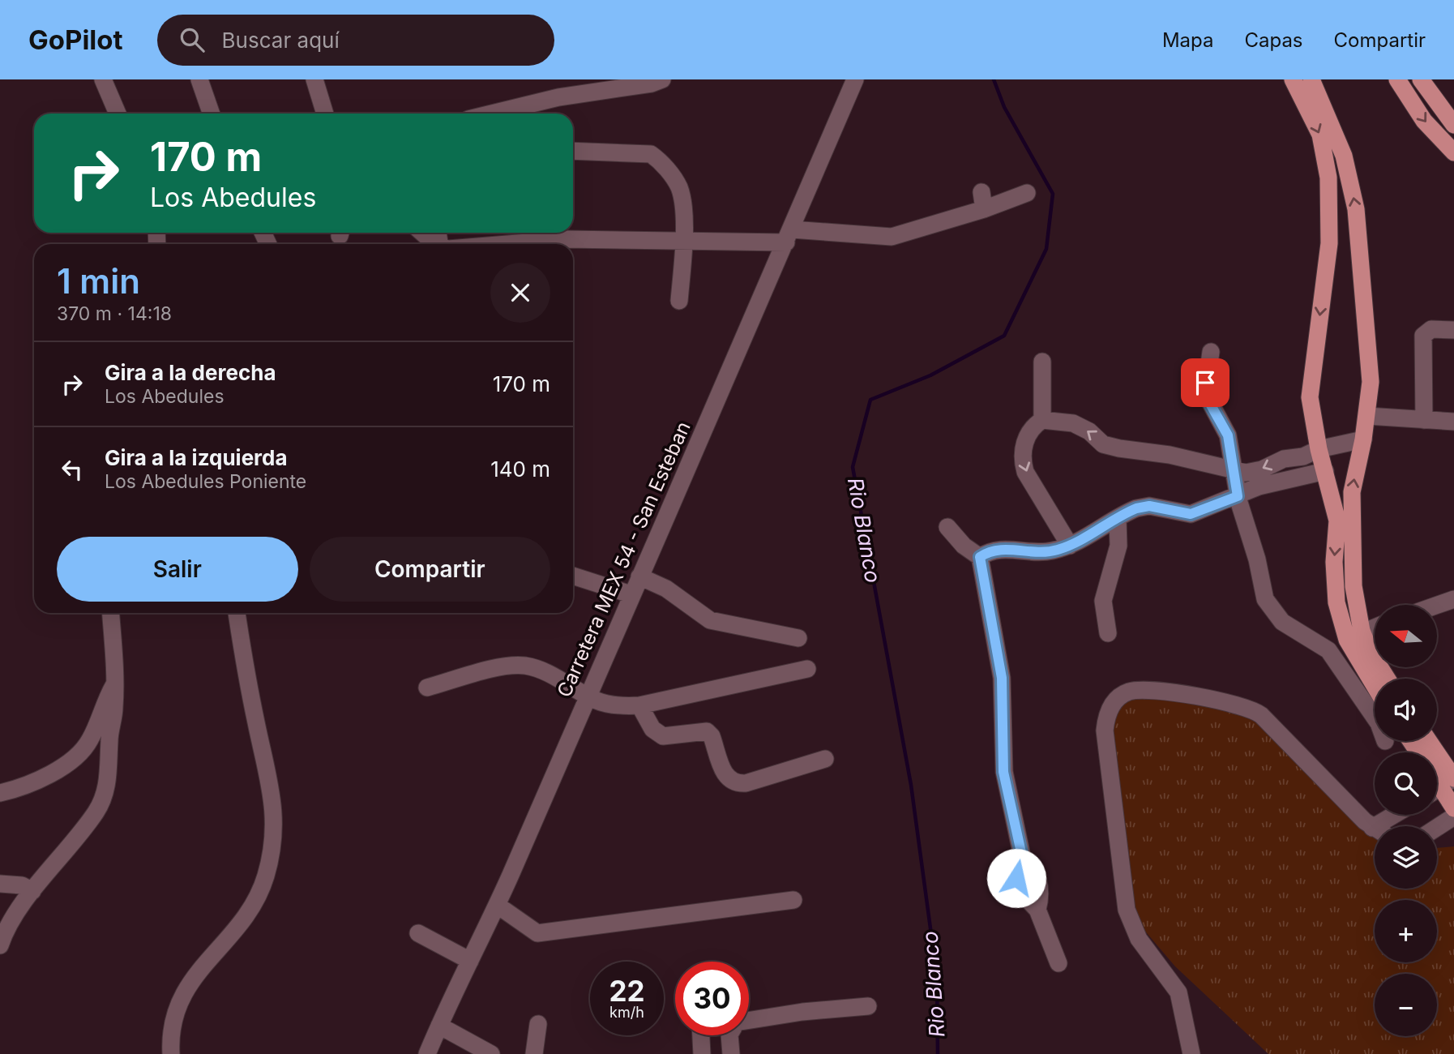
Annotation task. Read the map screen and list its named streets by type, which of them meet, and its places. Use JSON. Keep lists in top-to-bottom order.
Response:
{
  "streets": {
    "street": ["Carretera MEX 54 - San Esteban"]
  },
  "water": ["Rio Blanco"],
  "north": "left",
  "page": {
    "header": "GoPilot",
    "search": "Buscar aquí",
    "nav": ["Mapa", "Capas", "Compartir"],
    "turn": ["170 m", "Los Abedules"],
    "heading": ["1 min", "370 m · 14:18"],
    "list": [
      {
        "name": "Gira a la derecha",
        "note": "Los Abedules",
        "value": "170 m"
      },
      {
        "name": "Gira a la izquierda",
        "note": "Los Abedules Poniente",
        "value": "140 m"
      }
    ],
    "buttons": ["Salir", "Compartir"],
    "map_buttons": ["+", "−"],
    "speed": "22 km/h",
    "limit": "30"
  }
}
